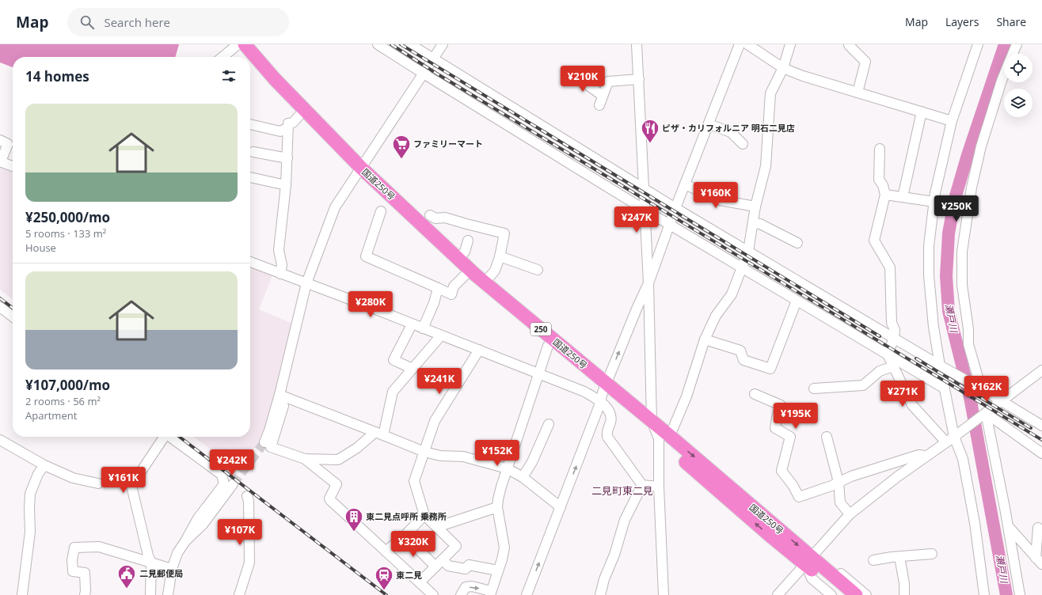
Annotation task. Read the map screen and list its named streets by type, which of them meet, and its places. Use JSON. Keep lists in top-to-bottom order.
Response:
{
  "streets": {
    "highway": ["国道250号", "250"]
  },
  "districts": ["二見町東二見"],
  "water": ["瀬戸川"],
  "places": {
    "restaurant": ["ピザ・カリフォルニア 明石二見店"],
    "supermarket": ["ファミリーマート"],
    "building": ["東二見点呼所 乗務所"],
    "public building": ["二見郵便局"],
    "station": ["東二見"]
  },
  "page": {
    "header": "Map",
    "search": "Search here",
    "nav": ["Map", "Layers", "Share"],
    "heading": "14 homes",
    "price": [
      "¥210K",
      "¥160K",
      "¥250K",
      "¥247K",
      "¥280K",
      "¥241K",
      "¥162K",
      "¥271K",
      "¥195K",
      "¥152K",
      "¥242K",
      "¥161K",
      "¥107K",
      "¥320K"
    ],
    "list": [
      {
        "name": "¥250,000/mo",
        "note": "5 rooms · 133 m² · House"
      },
      {
        "name": "¥107,000/mo",
        "note": "2 rooms · 56 m² · Apartment"
      }
    ]
  }
}
